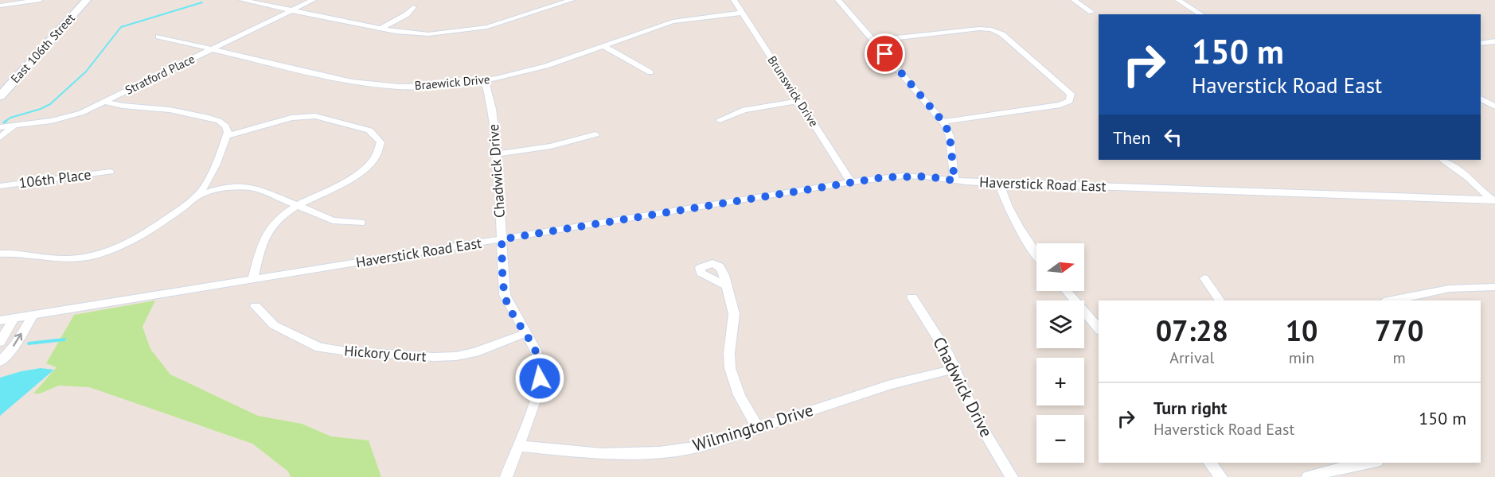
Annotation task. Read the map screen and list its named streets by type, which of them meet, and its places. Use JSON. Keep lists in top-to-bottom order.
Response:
{
  "streets": {
    "street": [
      "East 106th Street",
      "Stratford Place",
      "Braewick Drive",
      "Brunswick Drive",
      "Chadwick Drive",
      "106th Place",
      "Haverstick Road East",
      "Hickory Court",
      "Wilmington Drive"
    ]
  },
  "crossings": [
    ["Stratford Place", "Braewick Drive"],
    ["Braewick Drive", "Brunswick Drive"],
    ["Braewick Drive", "Chadwick Drive"],
    ["Brunswick Drive", "Haverstick Road East"],
    ["Chadwick Drive", "Haverstick Road East"],
    ["Chadwick Drive", "Hickory Court"],
    ["Chadwick Drive", "Wilmington Drive"]
  ],
  "north": "right",
  "page": {
    "turn": ["150 m", "Haverstick Road East"],
    "then": "Then",
    "map_buttons": ["+", "−"],
    "eta": [
      "07:28",
      "Arrival",
      "10",
      "min",
      "770",
      "m"
    ],
    "list": [
      {
        "name": "Turn right",
        "note": "Haverstick Road East",
        "value": "150 m"
      }
    ]
  }
}
